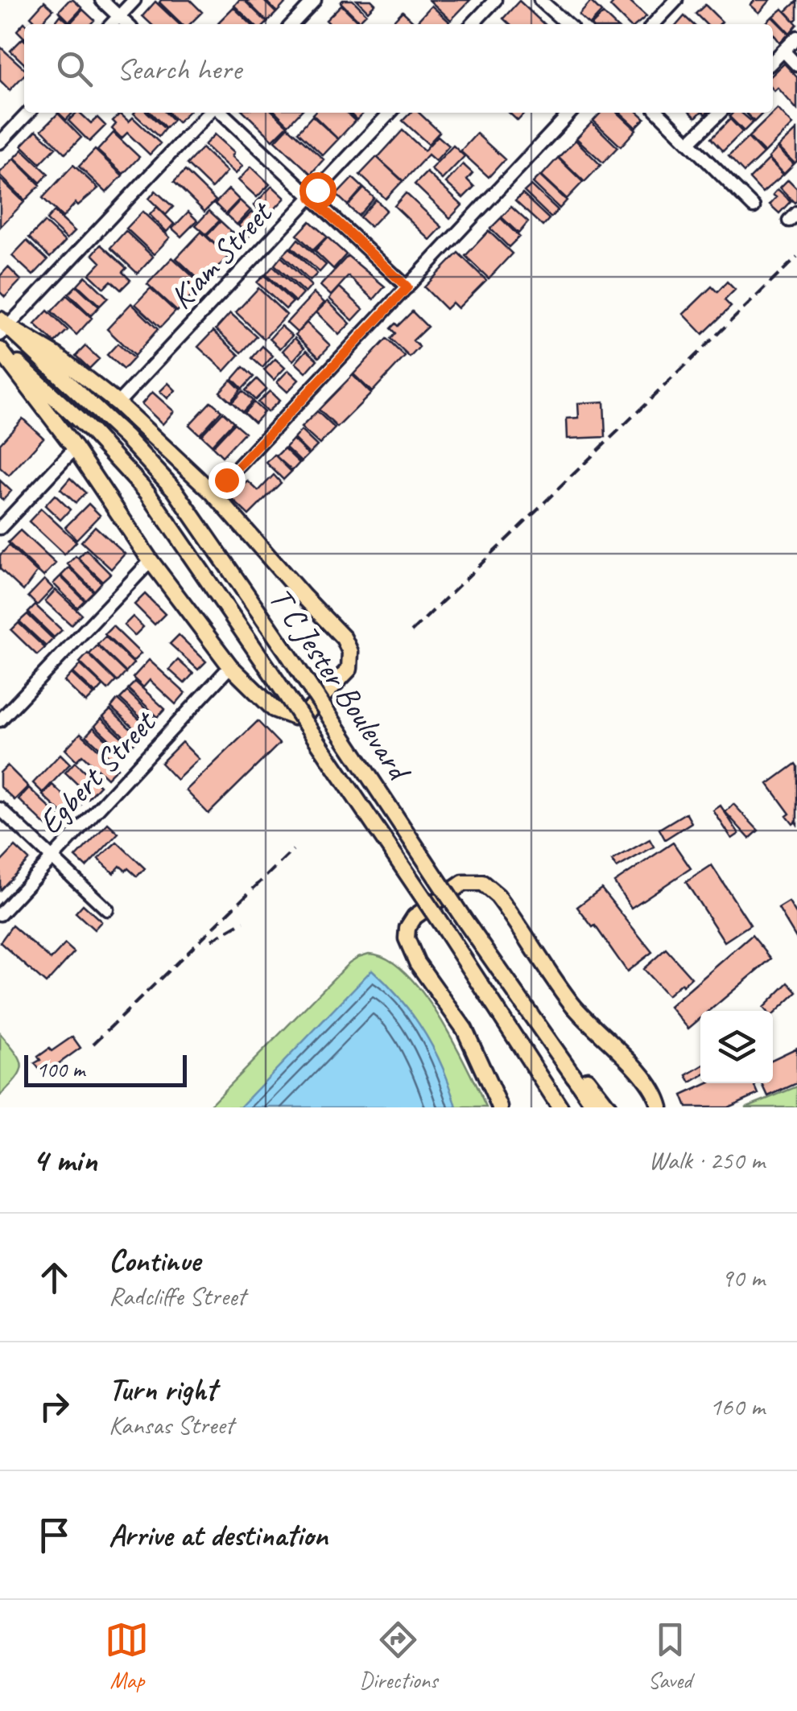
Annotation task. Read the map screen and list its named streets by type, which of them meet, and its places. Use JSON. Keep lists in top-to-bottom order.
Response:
{
  "streets": {
    "main road": ["T C Jester Boulevard"],
    "street": ["Kiam Street", "Egbert Street"]
  },
  "scale_bar": "100 m",
  "page": {
    "search": "Search here",
    "scale": "100 m",
    "heading": ["4 min", "Walk · 250 m"],
    "list": [
      ["Continue", "Radcliffe Street", "90 m"],
      ["Turn right", "Kansas Street", "160 m"],
      "Arrive at destination"
    ],
    "nav": ["Map", "Directions", "Saved"]
  }
}
